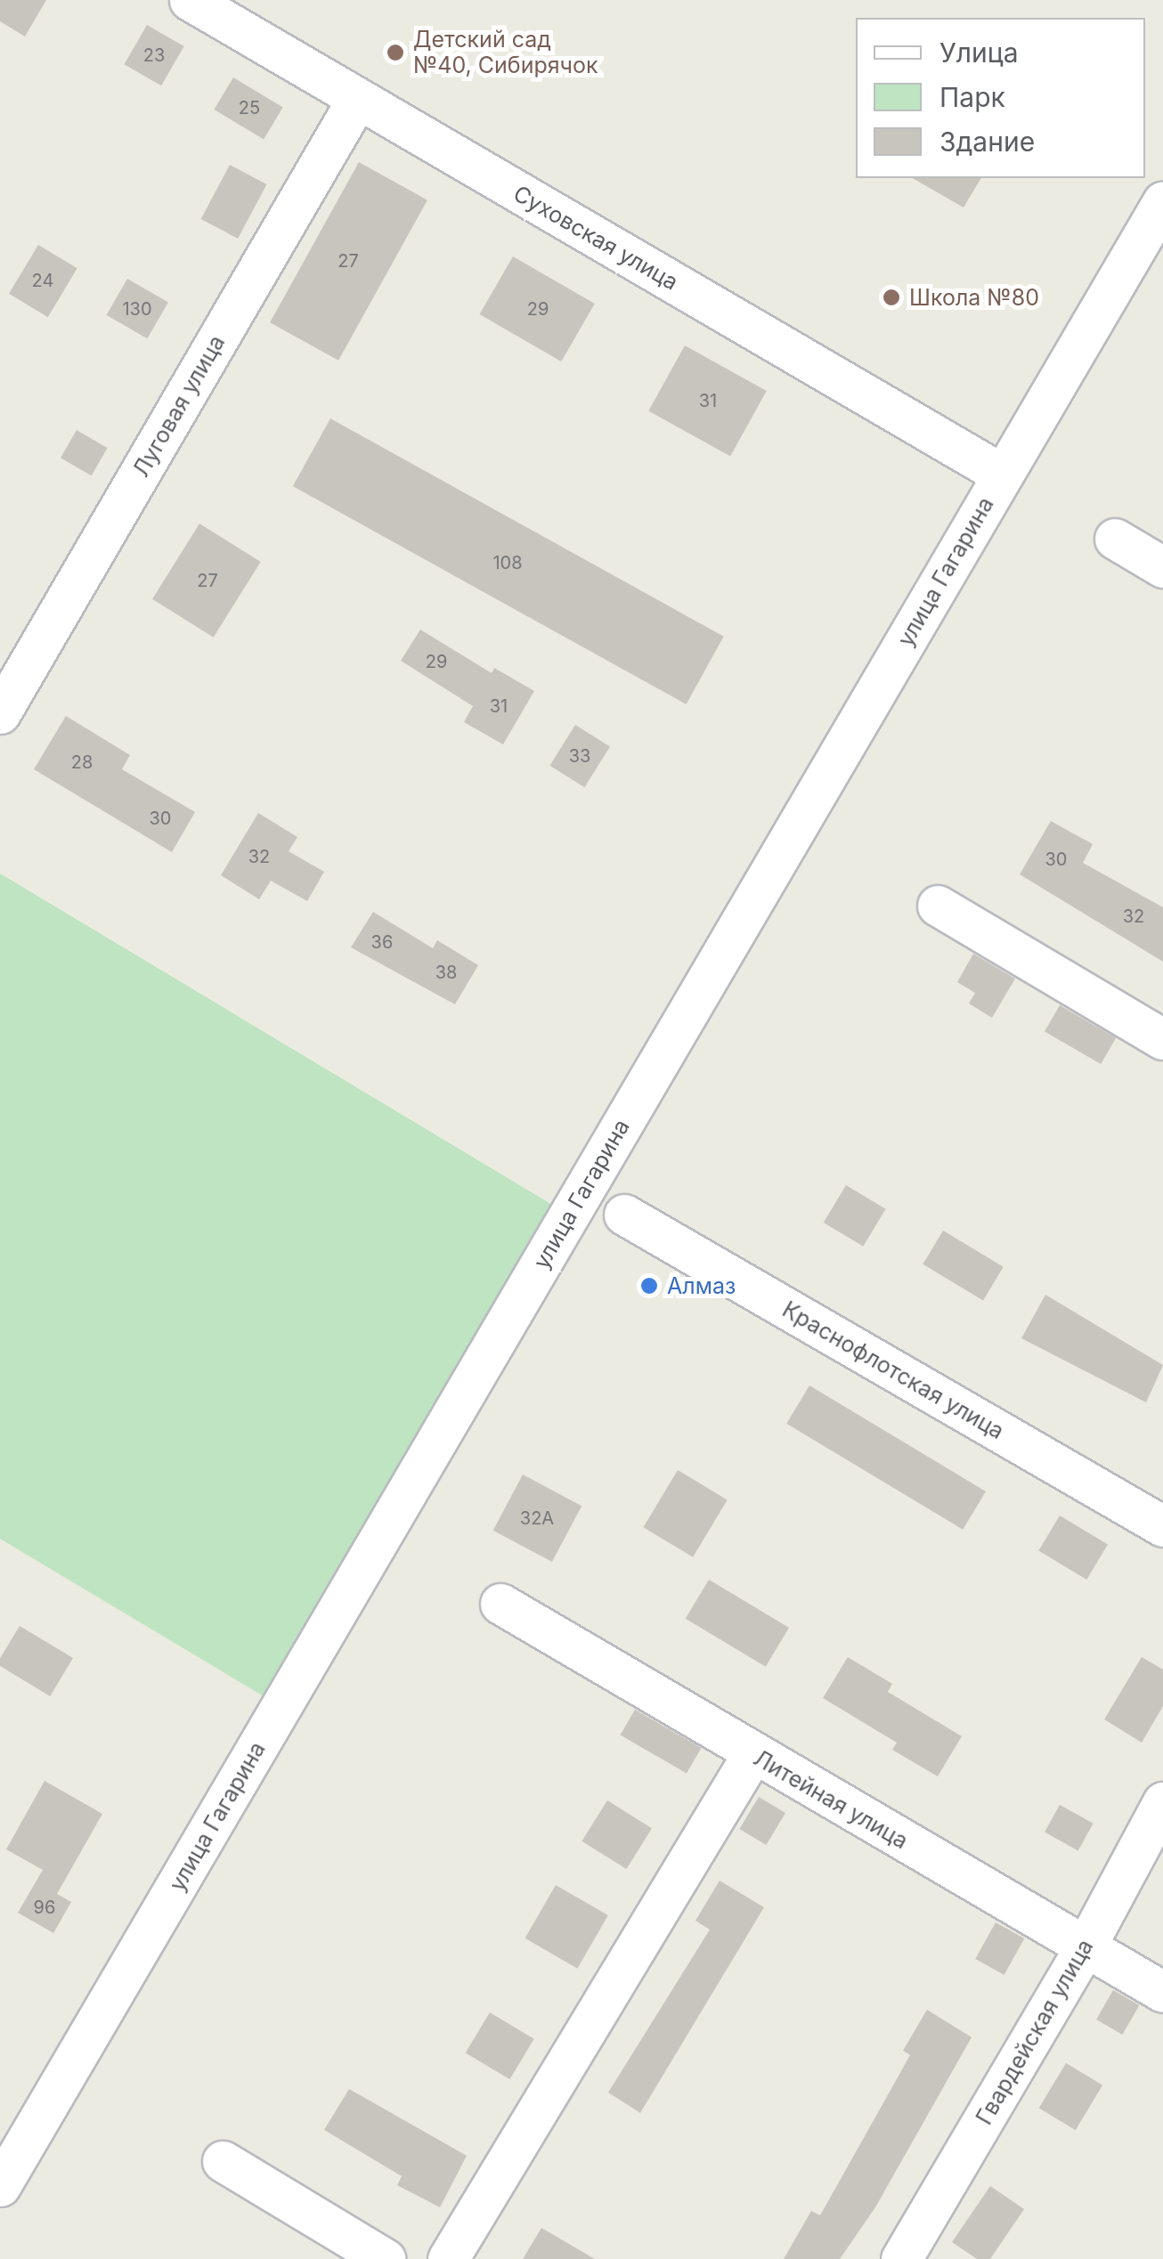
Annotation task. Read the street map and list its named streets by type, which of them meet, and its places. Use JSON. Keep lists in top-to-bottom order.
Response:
{
  "streets": {
    "street": [
      "Суховская улица",
      "Луговая улица",
      "улица Гагарина",
      "Краснофлотская улица",
      "Литейная улица",
      "Гвардейская улица"
    ]
  },
  "crossings": [
    ["Суховская улица", "Луговая улица"],
    ["Суховская улица", "улица Гагарина"],
    ["Литейная улица", "Гвардейская улица"]
  ],
  "places": ["Детский сад №40, Сибирячок", "Школа №80", "Алмаз"],
  "house_numbers": [
    "23",
    "25",
    "27",
    "24",
    "130",
    "29",
    "31",
    "108",
    "27",
    "29",
    "31",
    "33",
    "28",
    "30",
    "32",
    "30",
    "32",
    "36",
    "38",
    "32А",
    "96"
  ],
  "legend": ["Улица", "Парк", "Здание"]
}
